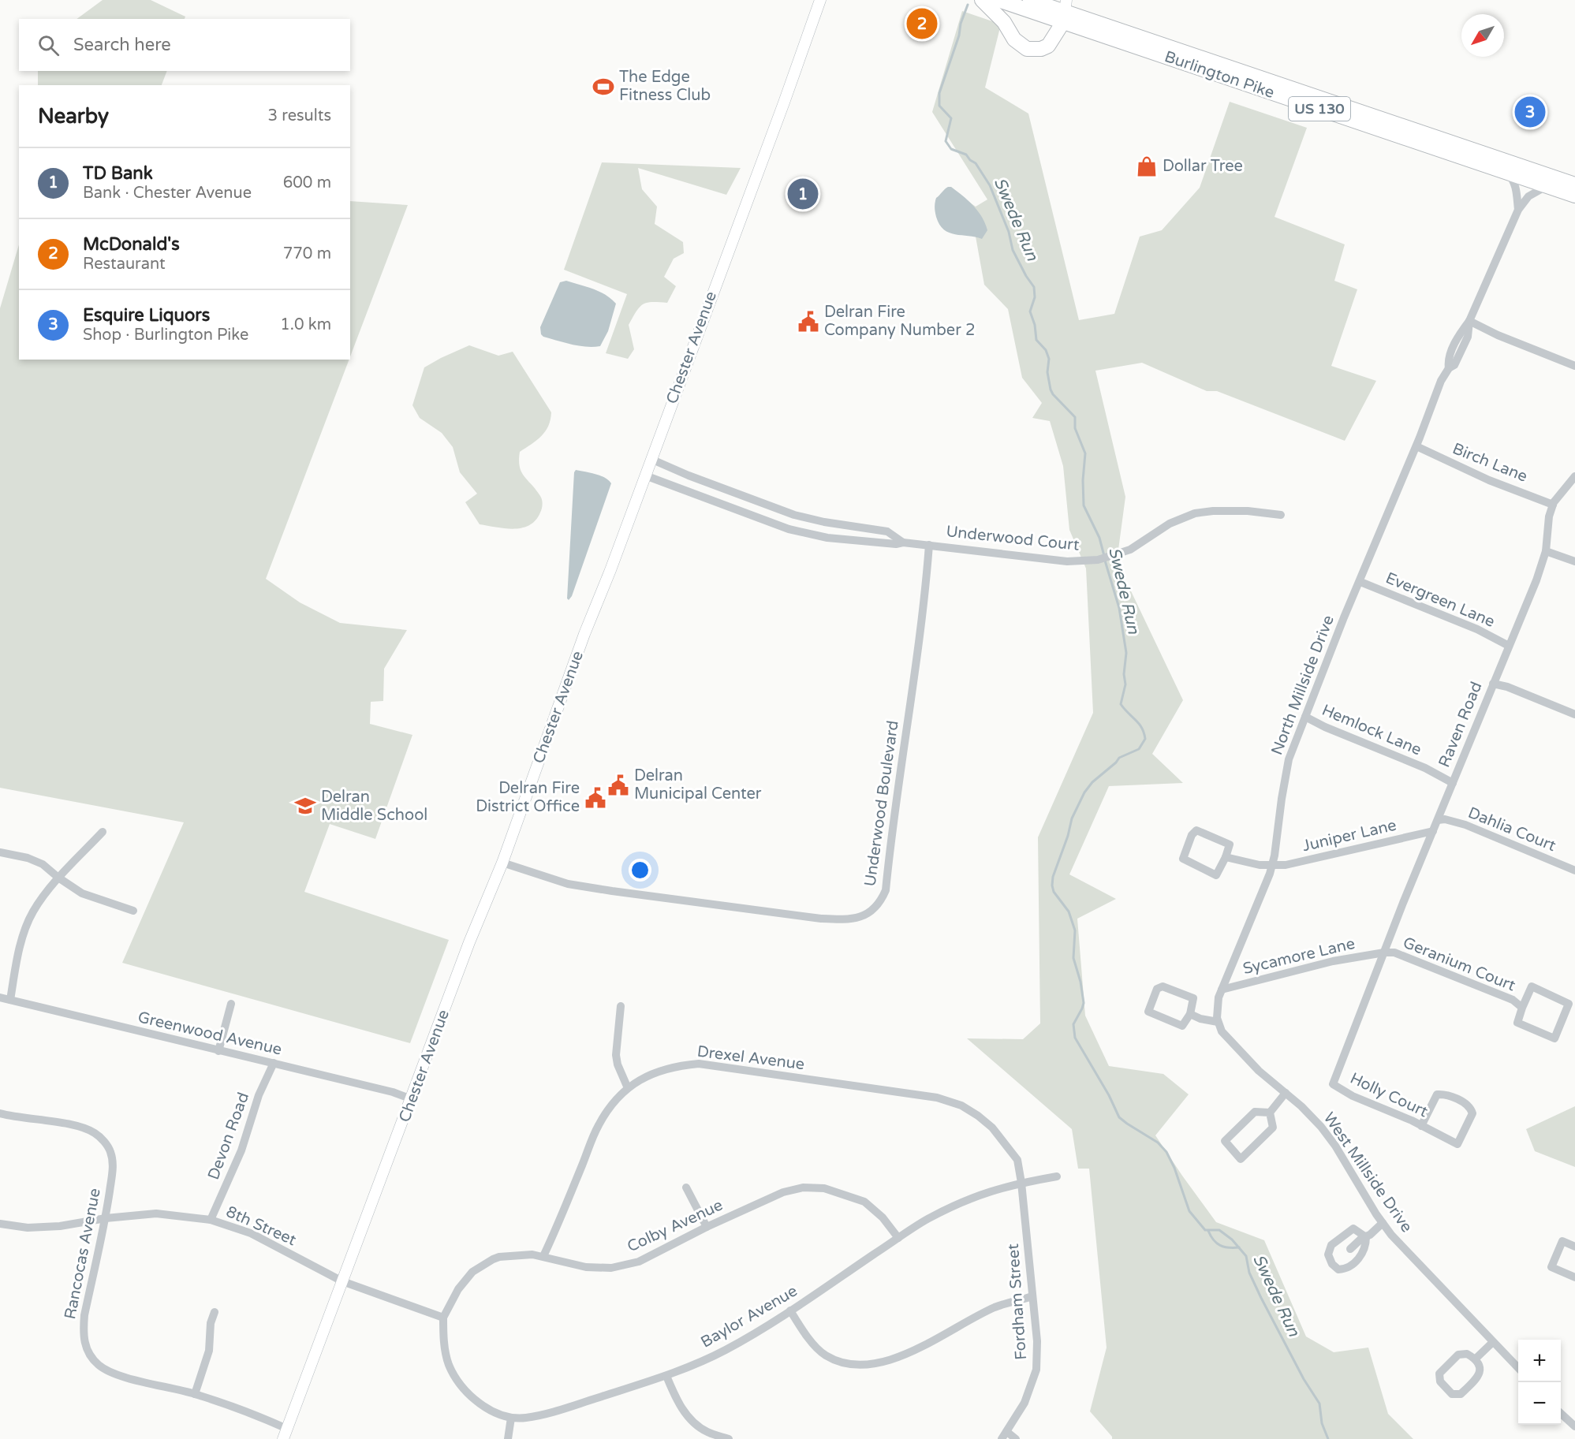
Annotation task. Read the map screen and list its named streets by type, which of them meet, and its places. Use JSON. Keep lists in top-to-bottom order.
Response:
{
  "streets": {
    "highway": ["Burlington Pike", "US 130"],
    "street": [
      "Chester Avenue",
      "Birch Lane",
      "Underwood Court",
      "Evergreen Lane",
      "North Millside Drive",
      "Raven Road",
      "Hemlock Lane",
      "Underwood Boulevard",
      "Dahlia Court",
      "Juniper Lane",
      "Sycamore Lane",
      "Geranium Court",
      "Greenwood Avenue",
      "Drexel Avenue",
      "Holly Court",
      "Devon Road",
      "West Millside Drive",
      "8th Street",
      "Colby Avenue",
      "Rancocas Avenue",
      "Fordham Street",
      "Baylor Avenue"
    ]
  },
  "crossings": [
    ["Burlington Pike", "North Millside Drive"],
    ["Chester Avenue", "Underwood Boulevard"],
    ["Chester Avenue", "Greenwood Avenue"],
    ["Chester Avenue", "8th Street"],
    ["Chester Avenue", "Rancocas Avenue"],
    ["Birch Lane", "North Millside Drive"],
    ["Birch Lane", "Raven Road"],
    ["Underwood Court", "Underwood Boulevard"],
    ["Evergreen Lane", "North Millside Drive"],
    ["Evergreen Lane", "Raven Road"],
    ["North Millside Drive", "Hemlock Lane"],
    ["North Millside Drive", "Juniper Lane"],
    ["North Millside Drive", "Sycamore Lane"],
    ["North Millside Drive", "West Millside Drive"],
    ["Raven Road", "Hemlock Lane"],
    ["Raven Road", "Dahlia Court"],
    ["Raven Road", "Juniper Lane"],
    ["Raven Road", "Sycamore Lane"],
    ["Raven Road", "Geranium Court"],
    ["Raven Road", "Holly Court"],
    ["Sycamore Lane", "Geranium Court"],
    ["Sycamore Lane", "Holly Court"],
    ["Geranium Court", "Holly Court"],
    ["Greenwood Avenue", "Devon Road"],
    ["Drexel Avenue", "Colby Avenue"],
    ["Drexel Avenue", "Fordham Street"],
    ["Drexel Avenue", "Baylor Avenue"],
    ["Devon Road", "8th Street"],
    ["8th Street", "Colby Avenue"],
    ["8th Street", "Rancocas Avenue"],
    ["8th Street", "Baylor Avenue"],
    ["Colby Avenue", "Baylor Avenue"],
    ["Fordham Street", "Baylor Avenue"]
  ],
  "water": ["Swede Run"],
  "places": {
    "sports": ["The Edge Fitness Club"],
    "shop": ["Dollar Tree"],
    "public building": ["Delran Fire Company Number 2", "Delran Municipal Center", "Delran Fire District Office"],
    "school or university": ["Delran Middle School"]
  },
  "north": "bottom left",
  "page": {
    "pins": ["2", "3", "1"],
    "search": "Search here",
    "heading": ["Nearby", "3 results"],
    "list": [
      {
        "mark": "1",
        "name": "TD Bank",
        "note": "Bank · Chester Avenue",
        "value": "600 m"
      },
      {
        "mark": "2",
        "name": "McDonald's",
        "note": "Restaurant",
        "value": "770 m"
      },
      {
        "mark": "3",
        "name": "Esquire Liquors",
        "note": "Shop · Burlington Pike",
        "value": "1.0 km"
      }
    ],
    "map_buttons": ["+", "−"]
  }
}
